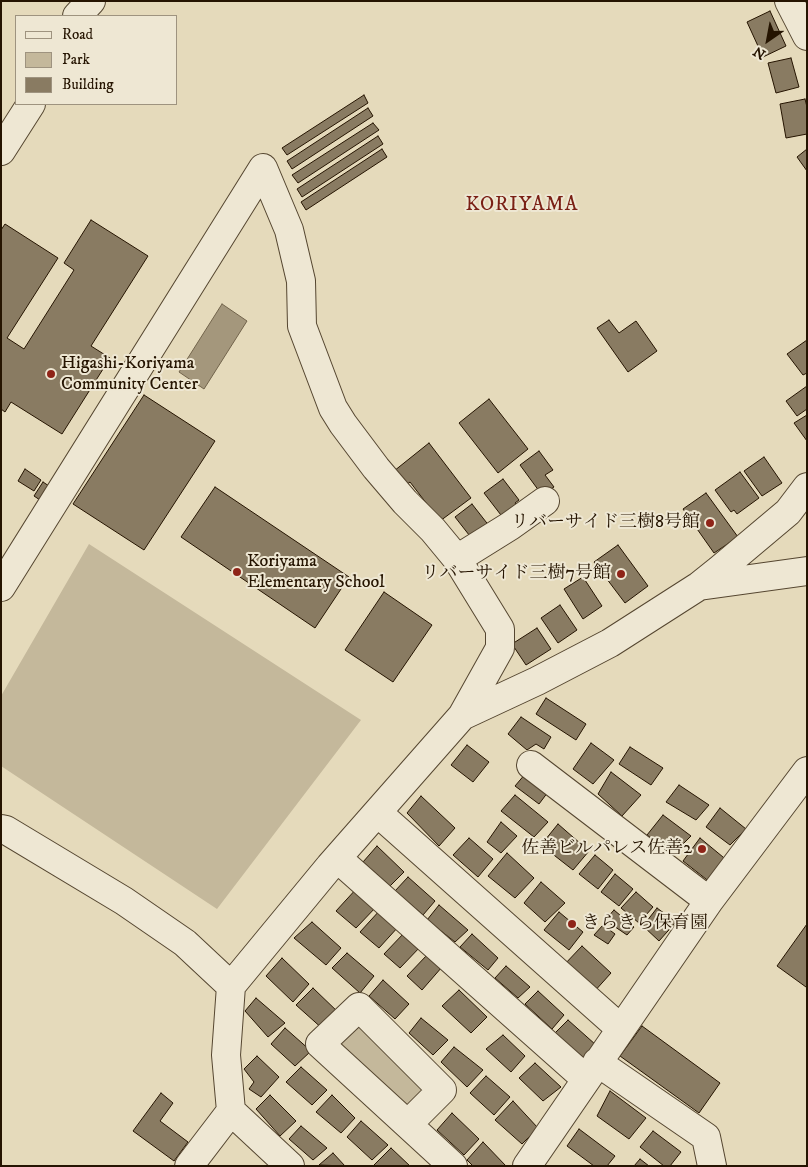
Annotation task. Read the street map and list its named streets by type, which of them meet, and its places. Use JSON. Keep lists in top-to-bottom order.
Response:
{
  "districts": ["KORIYAMA"],
  "places": [
    "Higashi-Koriyama Community Center",
    "リバーサイド三樹8号館",
    "Koriyama Elementary School",
    "リバーサイド三樹7号館",
    "佐善ビルパレス佐善2",
    "きらきら保育園"
  ],
  "legend": ["Road", "Park", "Building"],
  "north": "bottom left"
}
